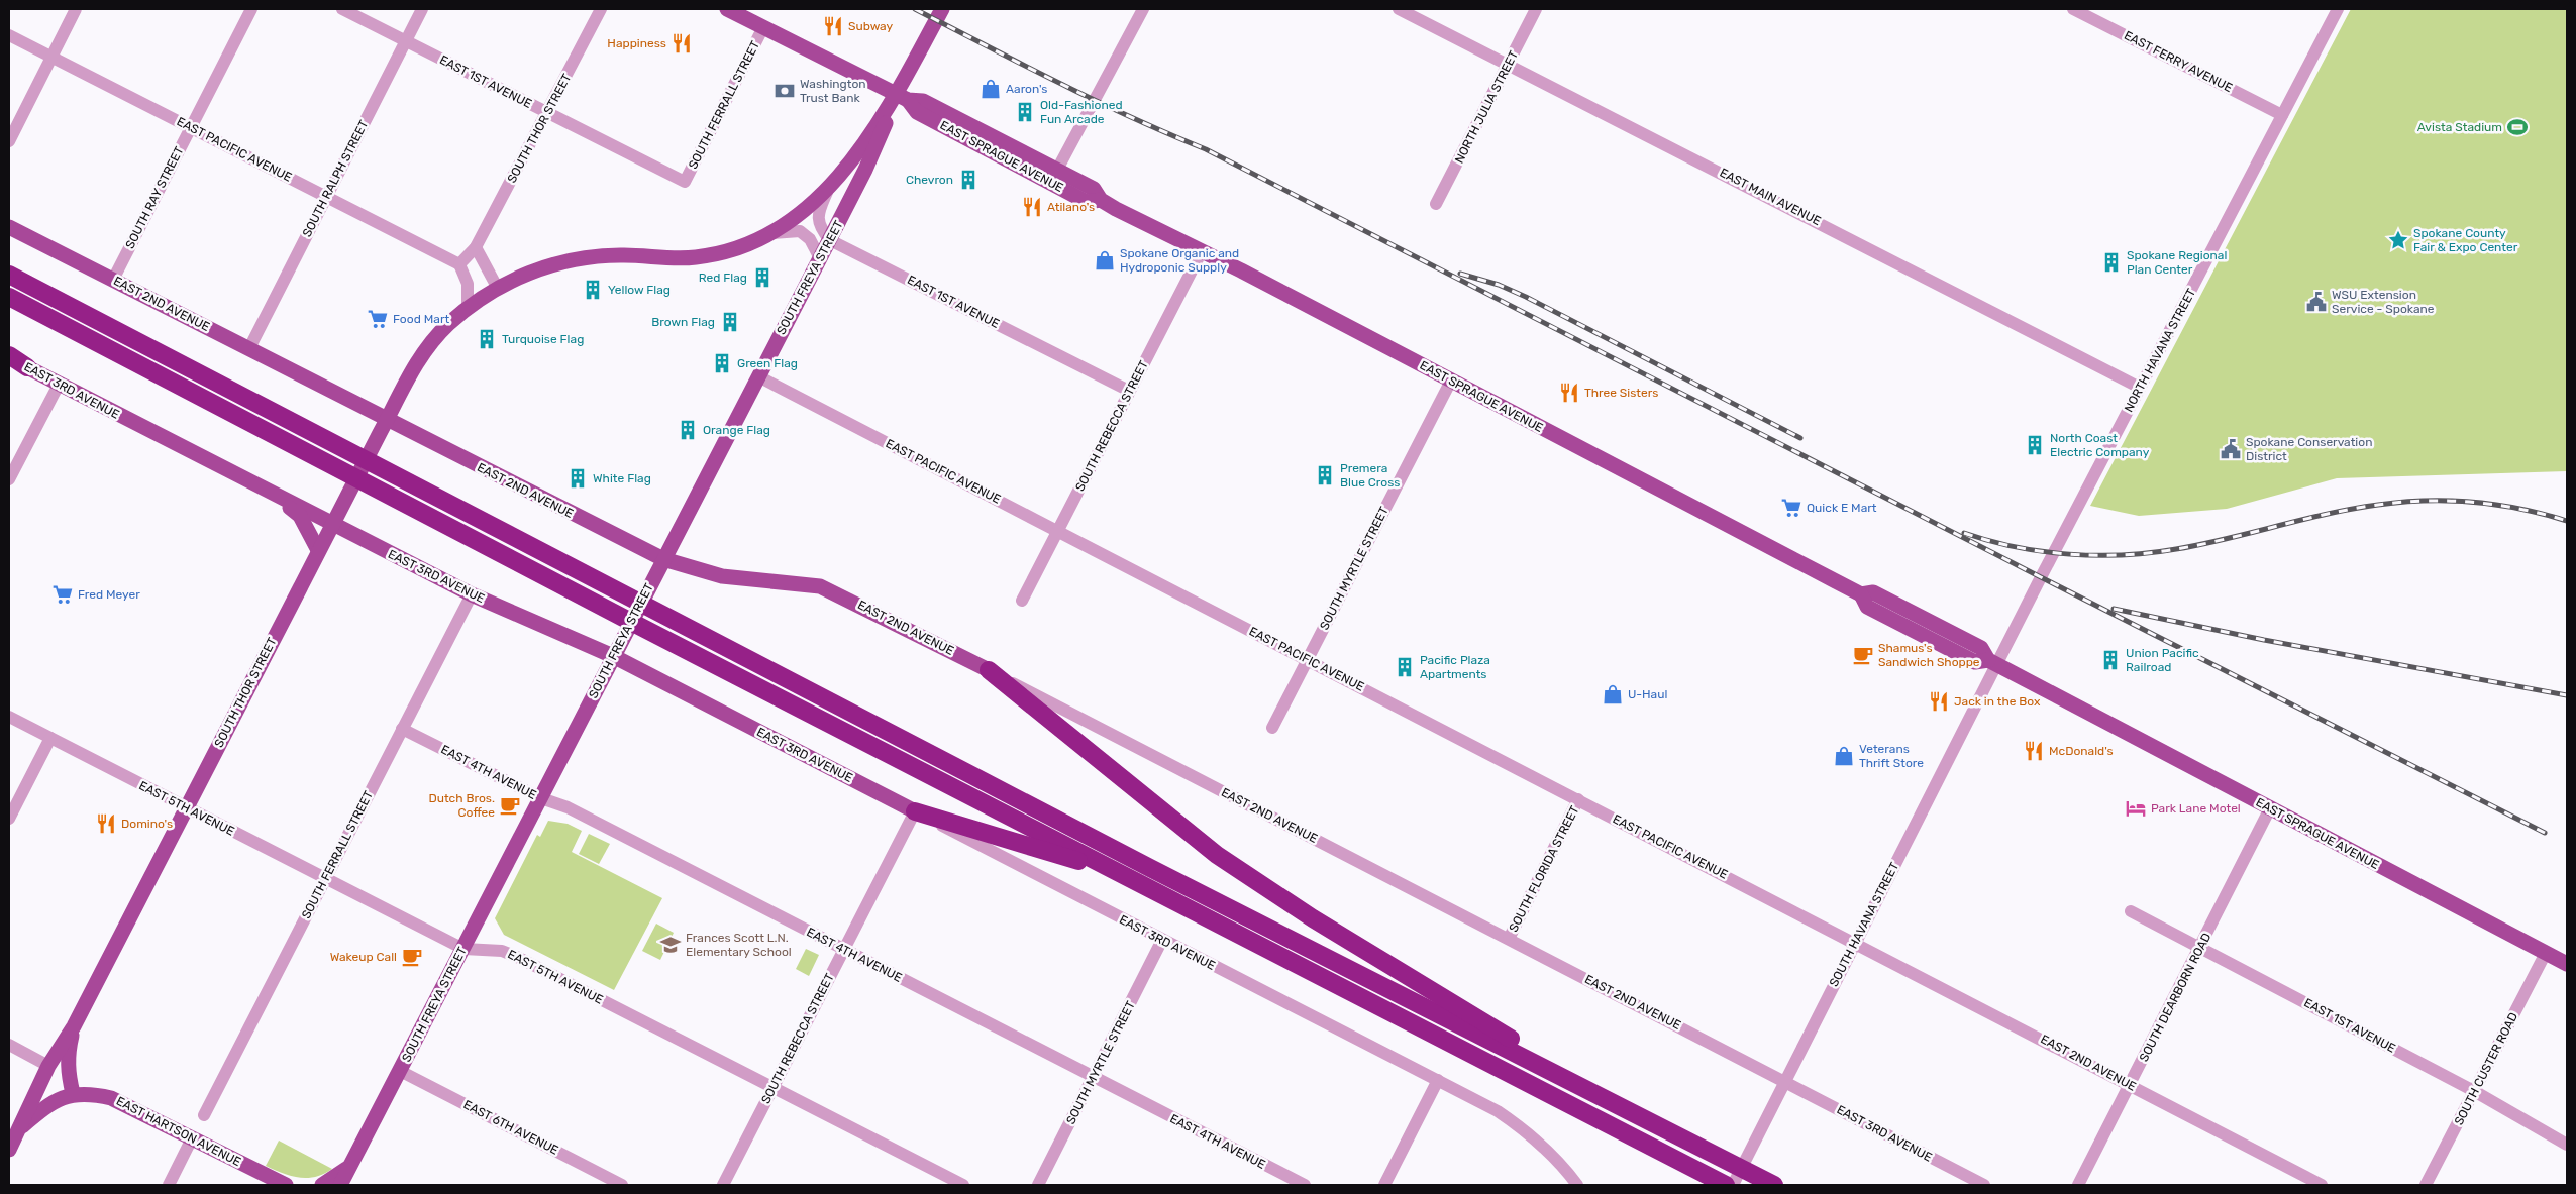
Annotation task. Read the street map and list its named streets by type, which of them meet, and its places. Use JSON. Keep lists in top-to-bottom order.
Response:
{
  "streets": {
    "main road": [
      "SOUTH THOR STREET",
      "EAST SPRAGUE AVENUE",
      "SOUTH FREYA STREET",
      "EAST 2ND AVENUE",
      "EAST 3RD AVENUE",
      "EAST HARTSON AVENUE"
    ],
    "street": [
      "EAST FERRY AVENUE",
      "EAST 1ST AVENUE",
      "SOUTH FERRALL STREET",
      "NORTH JULIA STREET",
      "EAST PACIFIC AVENUE",
      "SOUTH RALPH STREET",
      "EAST MAIN AVENUE",
      "SOUTH RAY STREET",
      "NORTH HAVANA STREET",
      "SOUTH REBECCA STREET",
      "SOUTH MYRTLE STREET",
      "EAST 4TH AVENUE",
      "EAST 5TH AVENUE",
      "SOUTH FLORIDA STREET",
      "SOUTH HAVANA STREET",
      "SOUTH DEARBORN ROAD",
      "SOUTH CUSTER ROAD",
      "EAST 6TH AVENUE"
    ]
  },
  "crossings": [
    ["EAST FERRY AVENUE", "NORTH HAVANA STREET"],
    ["EAST 1ST AVENUE", "SOUTH FERRALL STREET"],
    ["EAST 1ST AVENUE", "SOUTH THOR STREET"],
    ["EAST 1ST AVENUE", "SOUTH RALPH STREET"],
    ["EAST 1ST AVENUE", "SOUTH FREYA STREET"],
    ["EAST 1ST AVENUE", "SOUTH REBECCA STREET"],
    ["EAST 1ST AVENUE", "SOUTH DEARBORN ROAD"],
    ["EAST 1ST AVENUE", "SOUTH CUSTER ROAD"],
    ["SOUTH FERRALL STREET", "EAST SPRAGUE AVENUE"],
    ["SOUTH FERRALL STREET", "EAST 3RD AVENUE"],
    ["SOUTH FERRALL STREET", "EAST 4TH AVENUE"],
    ["SOUTH FERRALL STREET", "EAST 5TH AVENUE"],
    ["NORTH JULIA STREET", "EAST MAIN AVENUE"],
    ["SOUTH THOR STREET", "EAST PACIFIC AVENUE"],
    ["SOUTH THOR STREET", "EAST SPRAGUE AVENUE"],
    ["SOUTH THOR STREET", "SOUTH FREYA STREET"],
    ["SOUTH THOR STREET", "EAST 2ND AVENUE"],
    ["SOUTH THOR STREET", "EAST 3RD AVENUE"],
    ["SOUTH THOR STREET", "EAST 5TH AVENUE"],
    ["SOUTH THOR STREET", "EAST HARTSON AVENUE"],
    ["EAST PACIFIC AVENUE", "SOUTH RALPH STREET"],
    ["EAST PACIFIC AVENUE", "SOUTH RAY STREET"],
    ["EAST PACIFIC AVENUE", "SOUTH FREYA STREET"],
    ["EAST PACIFIC AVENUE", "EAST 2ND AVENUE"],
    ["EAST PACIFIC AVENUE", "SOUTH REBECCA STREET"],
    ["EAST PACIFIC AVENUE", "SOUTH MYRTLE STREET"],
    ["EAST PACIFIC AVENUE", "SOUTH FLORIDA STREET"],
    ["EAST PACIFIC AVENUE", "SOUTH HAVANA STREET"],
    ["EAST SPRAGUE AVENUE", "SOUTH FREYA STREET"],
    ["EAST SPRAGUE AVENUE", "NORTH HAVANA STREET"],
    ["EAST SPRAGUE AVENUE", "SOUTH REBECCA STREET"],
    ["EAST SPRAGUE AVENUE", "SOUTH MYRTLE STREET"],
    ["EAST SPRAGUE AVENUE", "SOUTH HAVANA STREET"],
    ["EAST SPRAGUE AVENUE", "SOUTH DEARBORN ROAD"],
    ["EAST SPRAGUE AVENUE", "SOUTH CUSTER ROAD"],
    ["SOUTH RALPH STREET", "EAST 2ND AVENUE"],
    ["EAST MAIN AVENUE", "NORTH HAVANA STREET"],
    ["SOUTH RAY STREET", "EAST 2ND AVENUE"],
    ["SOUTH FREYA STREET", "EAST 2ND AVENUE"],
    ["SOUTH FREYA STREET", "EAST 3RD AVENUE"],
    ["SOUTH FREYA STREET", "EAST 4TH AVENUE"],
    ["SOUTH FREYA STREET", "EAST 5TH AVENUE"],
    ["SOUTH FREYA STREET", "EAST 6TH AVENUE"],
    ["EAST 2ND AVENUE", "EAST 3RD AVENUE"],
    ["EAST 2ND AVENUE", "SOUTH FLORIDA STREET"],
    ["EAST 2ND AVENUE", "SOUTH HAVANA STREET"],
    ["EAST 2ND AVENUE", "SOUTH DEARBORN ROAD"],
    ["NORTH HAVANA STREET", "SOUTH HAVANA STREET"],
    ["EAST 3RD AVENUE", "SOUTH REBECCA STREET"],
    ["EAST 3RD AVENUE", "SOUTH MYRTLE STREET"],
    ["EAST 3RD AVENUE", "SOUTH HAVANA STREET"],
    ["SOUTH REBECCA STREET", "EAST 4TH AVENUE"],
    ["SOUTH REBECCA STREET", "EAST 5TH AVENUE"],
    ["SOUTH MYRTLE STREET", "EAST 4TH AVENUE"]
  ],
  "places": {
    "restaurant": [
      "Subway",
      "Happiness",
      "Atilano's",
      "Three Sisters",
      "Jack in the Box",
      "McDonald's",
      "Domino's"
    ],
    "shop": [
      "Aaron's",
      "Spokane Organic and Hydroponic Supply",
      "U-Haul",
      "Veterans Thrift Store"
    ],
    "bank": ["Washington Trust Bank"],
    "building": [
      "Old-Fashioned Fun Arcade",
      "Chevron",
      "Spokane Regional Plan Center",
      "Red Flag",
      "Yellow Flag",
      "Brown Flag",
      "Turquoise Flag",
      "Green Flag",
      "Orange Flag",
      "North Coast Electric Company",
      "Premera Blue Cross",
      "White Flag",
      "Union Pacific Railroad",
      "Pacific Plaza Apartments"
    ],
    "sports": ["Avista Stadium"],
    "place": ["Spokane County Fair & Expo Center"],
    "public building": ["WSU Extension Service - Spokane", "Spokane Conservation District"],
    "supermarket": ["Food Mart", "Quick E Mart", "Fred Meyer"],
    "cafe": ["Shamus's Sandwich Shoppe", "Dutch Bros. Coffee", "Wakeup Call"],
    "hotel": ["Park Lane Motel"],
    "school or university": ["Frances Scott L.N. Elementary School"]
  }
}
